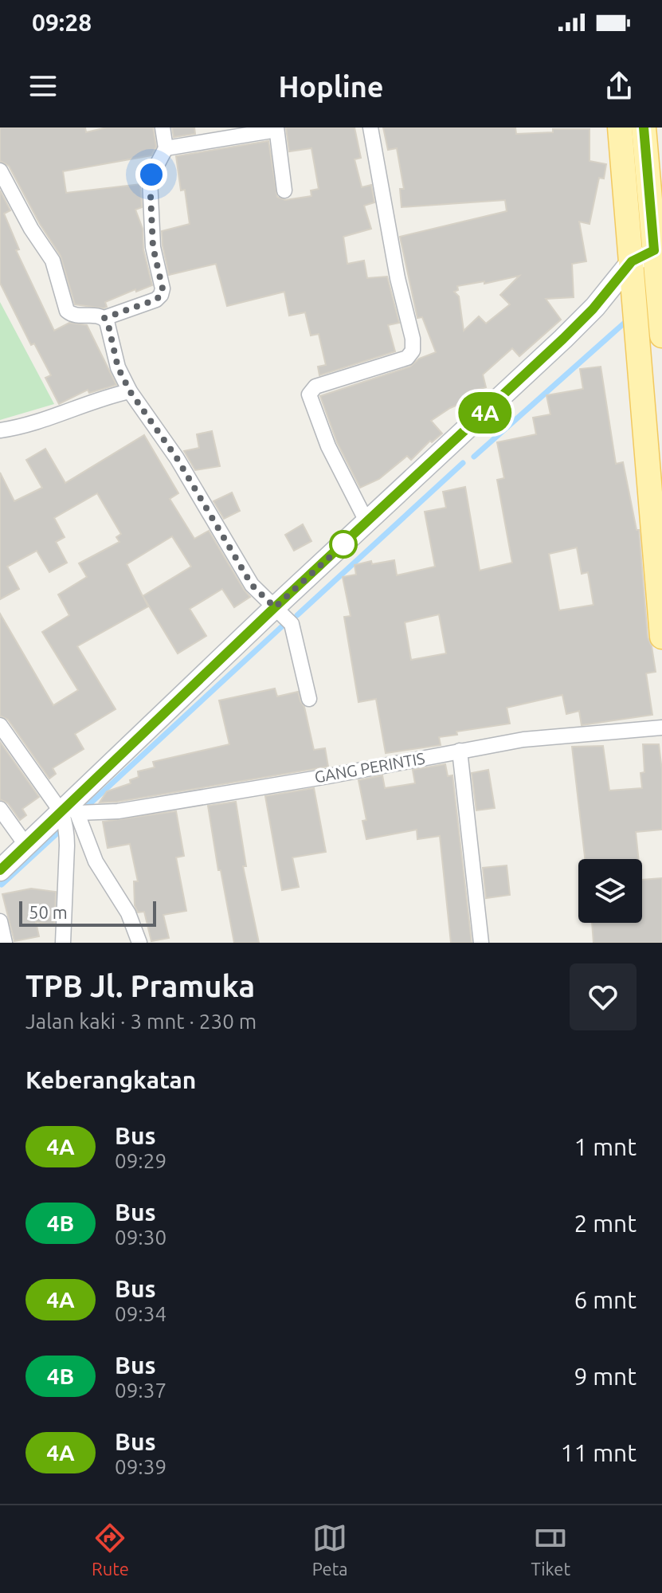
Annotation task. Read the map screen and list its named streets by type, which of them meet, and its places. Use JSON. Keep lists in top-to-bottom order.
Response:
{
  "streets": {
    "street": ["GANG PERINTIS"]
  },
  "lines": ["bus line 4A"],
  "scale_bar": "50 m",
  "page": {
    "status": "09:28",
    "header": "Hopline",
    "on_map": "4A",
    "scale": "50 m",
    "heading": [
      ["TPB Jl. Pramuka", "Jalan kaki · 3 mnt · 230 m"],
      "Keberangkatan"
    ],
    "list": [
      {
        "mark": "4A",
        "name": "Bus",
        "note": "09:29",
        "value": "1 mnt"
      },
      {
        "mark": "4B",
        "name": "Bus",
        "note": "09:30",
        "value": "2 mnt"
      },
      {
        "mark": "4A",
        "name": "Bus",
        "note": "09:34",
        "value": "6 mnt"
      },
      {
        "mark": "4B",
        "name": "Bus",
        "note": "09:37",
        "value": "9 mnt"
      },
      {
        "mark": "4A",
        "name": "Bus",
        "note": "09:39",
        "value": "11 mnt"
      }
    ],
    "tabs": ["Rute", "Peta", "Tiket"]
  }
}
